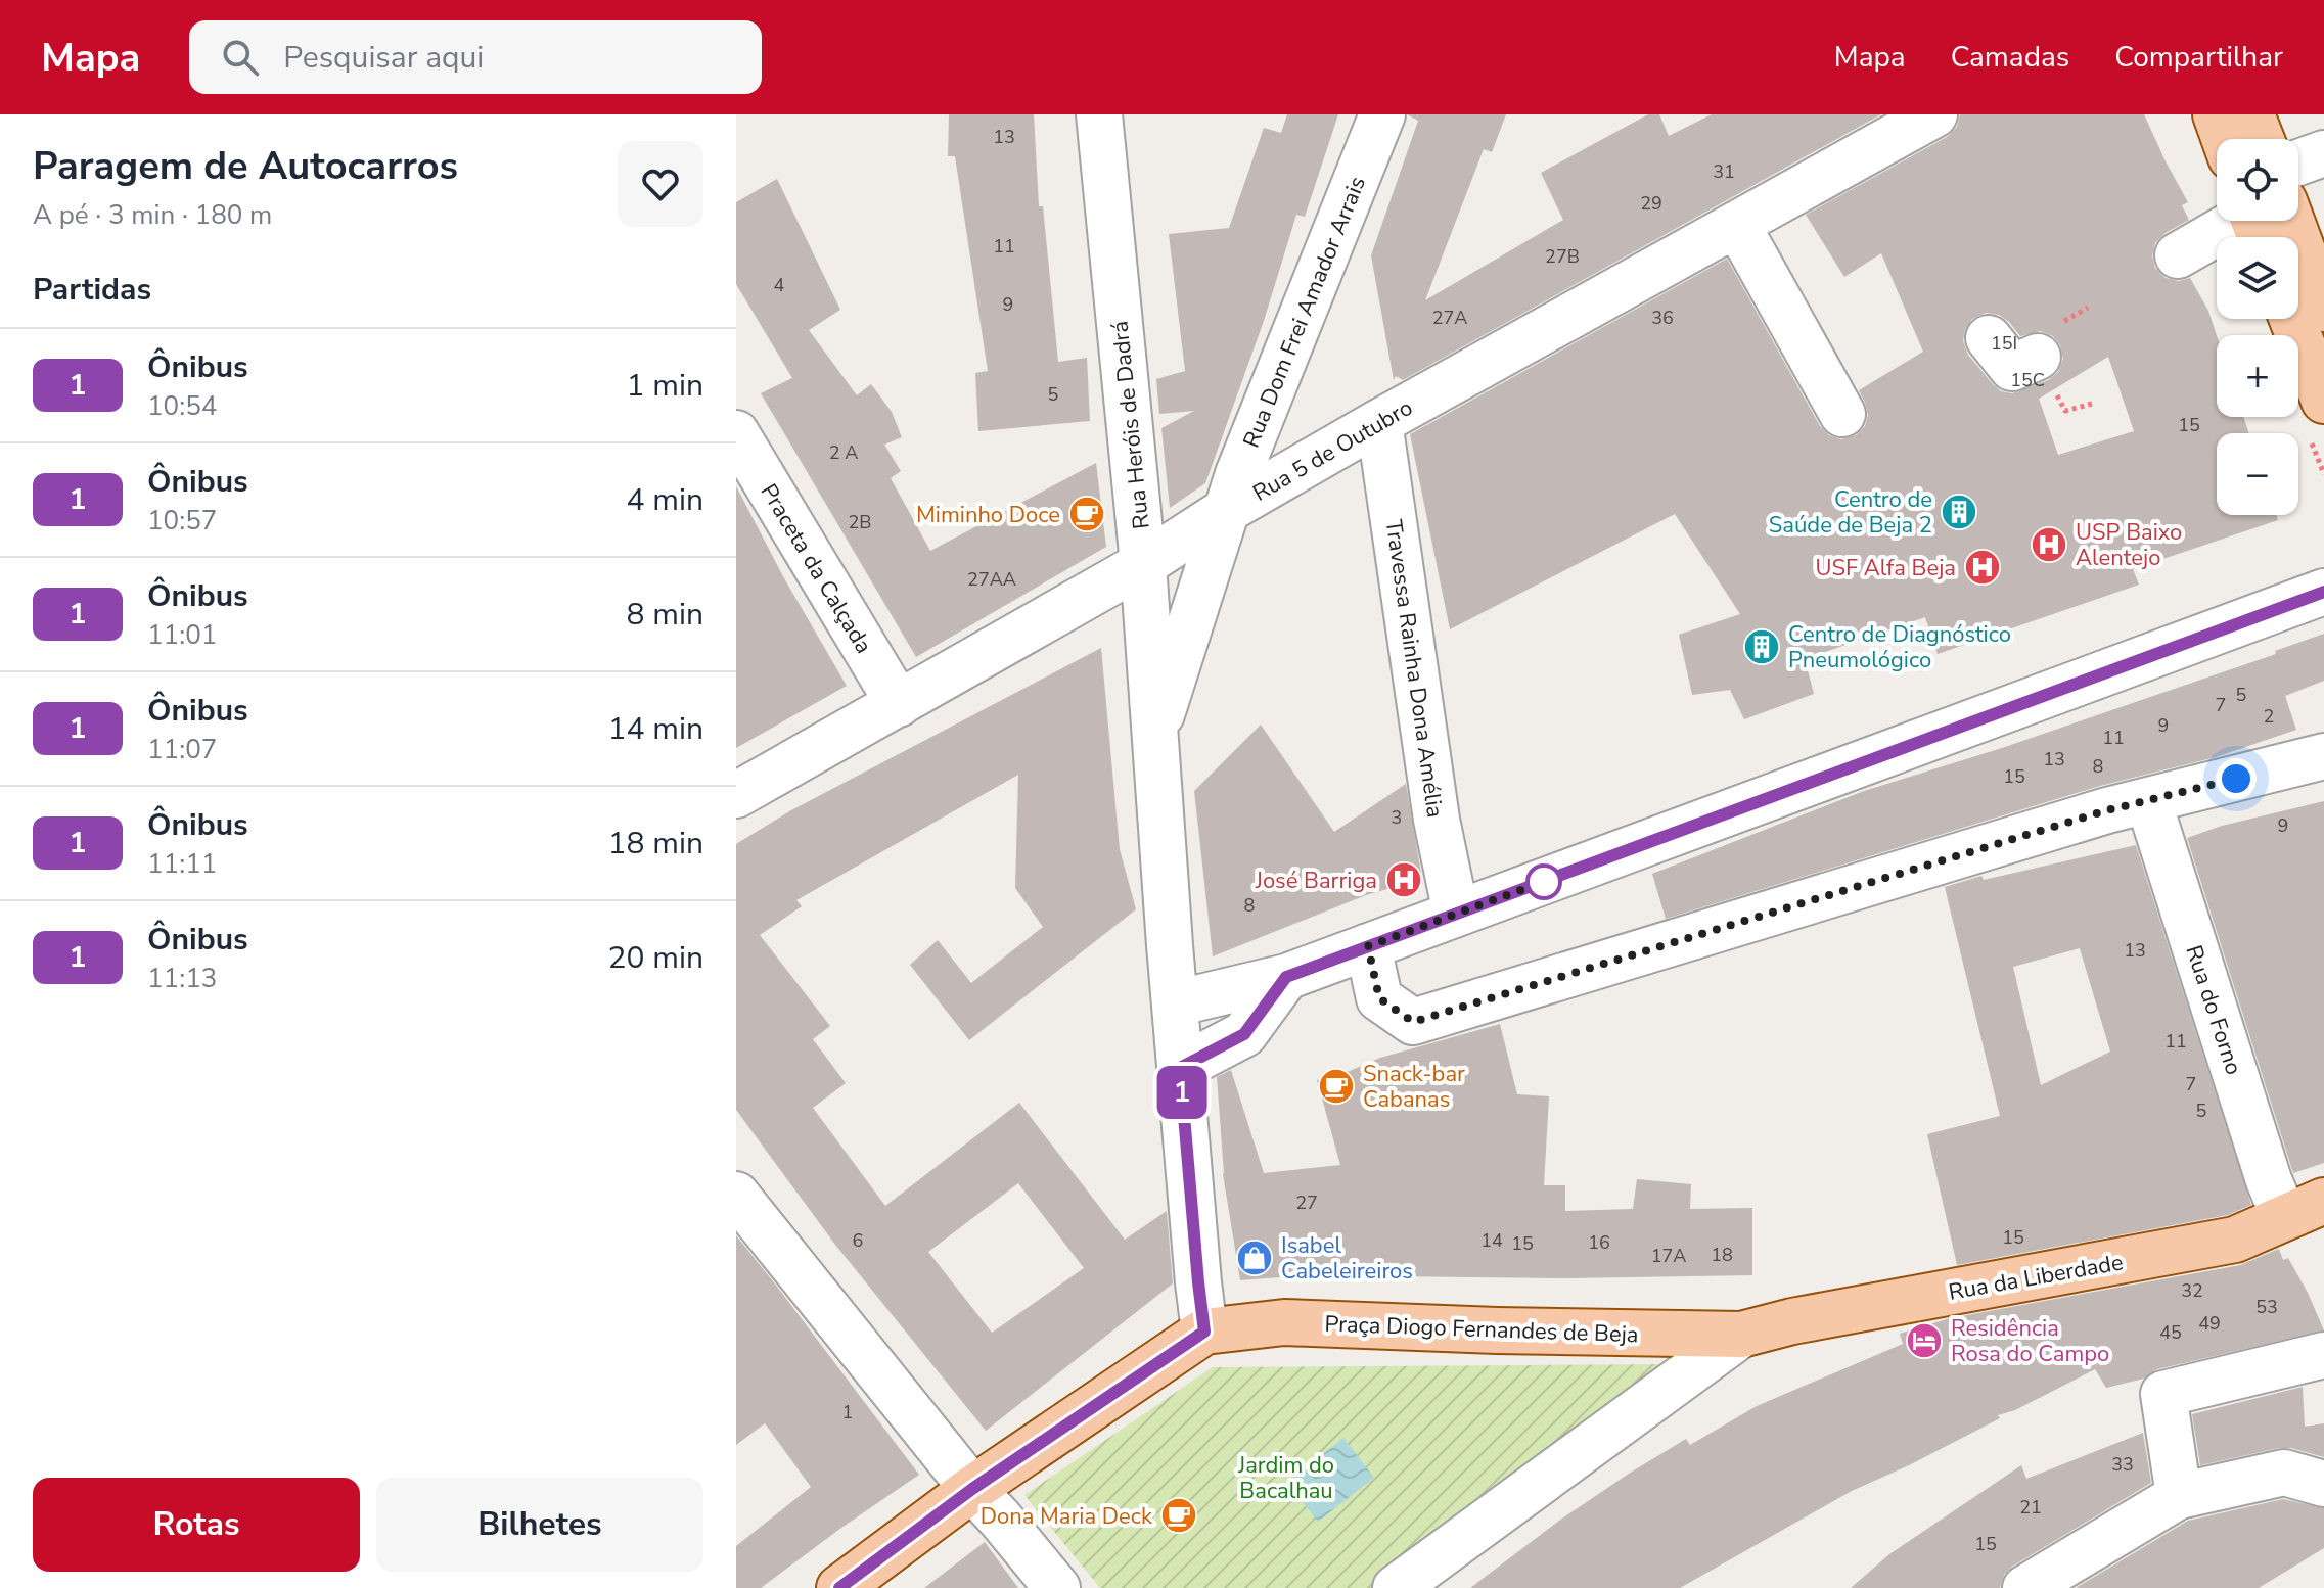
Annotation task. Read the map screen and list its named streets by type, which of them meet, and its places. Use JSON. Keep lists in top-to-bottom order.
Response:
{
  "streets": {
    "main road": ["Rua da Liberdade", "Praça Diogo Fernandes de Beja"],
    "street": [
      "Rua Dom Frei Amador Arrais",
      "Rua Heróis de Dadrá",
      "Rua 5 de Outubro",
      "Praceta da Calçada",
      "Travessa Rainha Dona Amélia",
      "Rua do Forno"
    ]
  },
  "crossings": [
    ["Rua Dom Frei Amador Arrais", "Rua Heróis de Dadrá"],
    ["Rua Dom Frei Amador Arrais", "Rua 5 de Outubro"],
    ["Rua Heróis de Dadrá", "Rua 5 de Outubro"],
    ["Rua Heróis de Dadrá", "Praça Diogo Fernandes de Beja"],
    ["Rua 5 de Outubro", "Praceta da Calçada"],
    ["Rua 5 de Outubro", "Travessa Rainha Dona Amélia"],
    ["Rua do Forno", "Rua da Liberdade"],
    ["Rua da Liberdade", "Praça Diogo Fernandes de Beja"]
  ],
  "parks": ["Jardim do Bacalhau"],
  "places": {
    "building": ["Centro de Saúde de Beja 2", "Centro de Diagnóstico Pneumológico"],
    "cafe": ["Miminho Doce", "Snack-bar Cabanas", "Dona Maria Deck"],
    "hospital": ["USP Baixo Alentejo", "USF Alfa Beja", "José Barriga"],
    "shop": ["Isabel Cabeleireiros"],
    "hotel": ["Residência Rosa do Campo"]
  },
  "lines": ["bus line 1"],
  "house_numbers": [
    "13",
    "31",
    "29",
    "11",
    "27B",
    "4",
    "9",
    "27A",
    "36",
    "15I",
    "15C",
    "5",
    "15",
    "2 A",
    "2B",
    "27AA",
    "5",
    "7",
    "2",
    "9",
    "11",
    "13",
    "8",
    "15",
    "3",
    "9",
    "8",
    "13",
    "11",
    "7",
    "5",
    "27",
    "15",
    "6",
    "14",
    "16",
    "15",
    "18",
    "17A",
    "32",
    "53",
    "49",
    "45",
    "1",
    "33",
    "21",
    "15"
  ],
  "page": {
    "header": "Mapa",
    "search": "Pesquisar aqui",
    "nav": ["Mapa", "Camadas", "Compartilhar"],
    "heading": [
      ["Paragem de Autocarros", "A pé · 3 min · 180 m"],
      "Partidas"
    ],
    "on_map": "1",
    "map_buttons": ["+", "−"],
    "list": [
      {
        "mark": "1",
        "name": "Ônibus",
        "note": "10:54",
        "value": "1 min"
      },
      {
        "mark": "1",
        "name": "Ônibus",
        "note": "10:57",
        "value": "4 min"
      },
      {
        "mark": "1",
        "name": "Ônibus",
        "note": "11:01",
        "value": "8 min"
      },
      {
        "mark": "1",
        "name": "Ônibus",
        "note": "11:07",
        "value": "14 min"
      },
      {
        "mark": "1",
        "name": "Ônibus",
        "note": "11:11",
        "value": "18 min"
      },
      {
        "mark": "1",
        "name": "Ônibus",
        "note": "11:13",
        "value": "20 min"
      }
    ],
    "buttons": ["Rotas", "Bilhetes"]
  }
}
